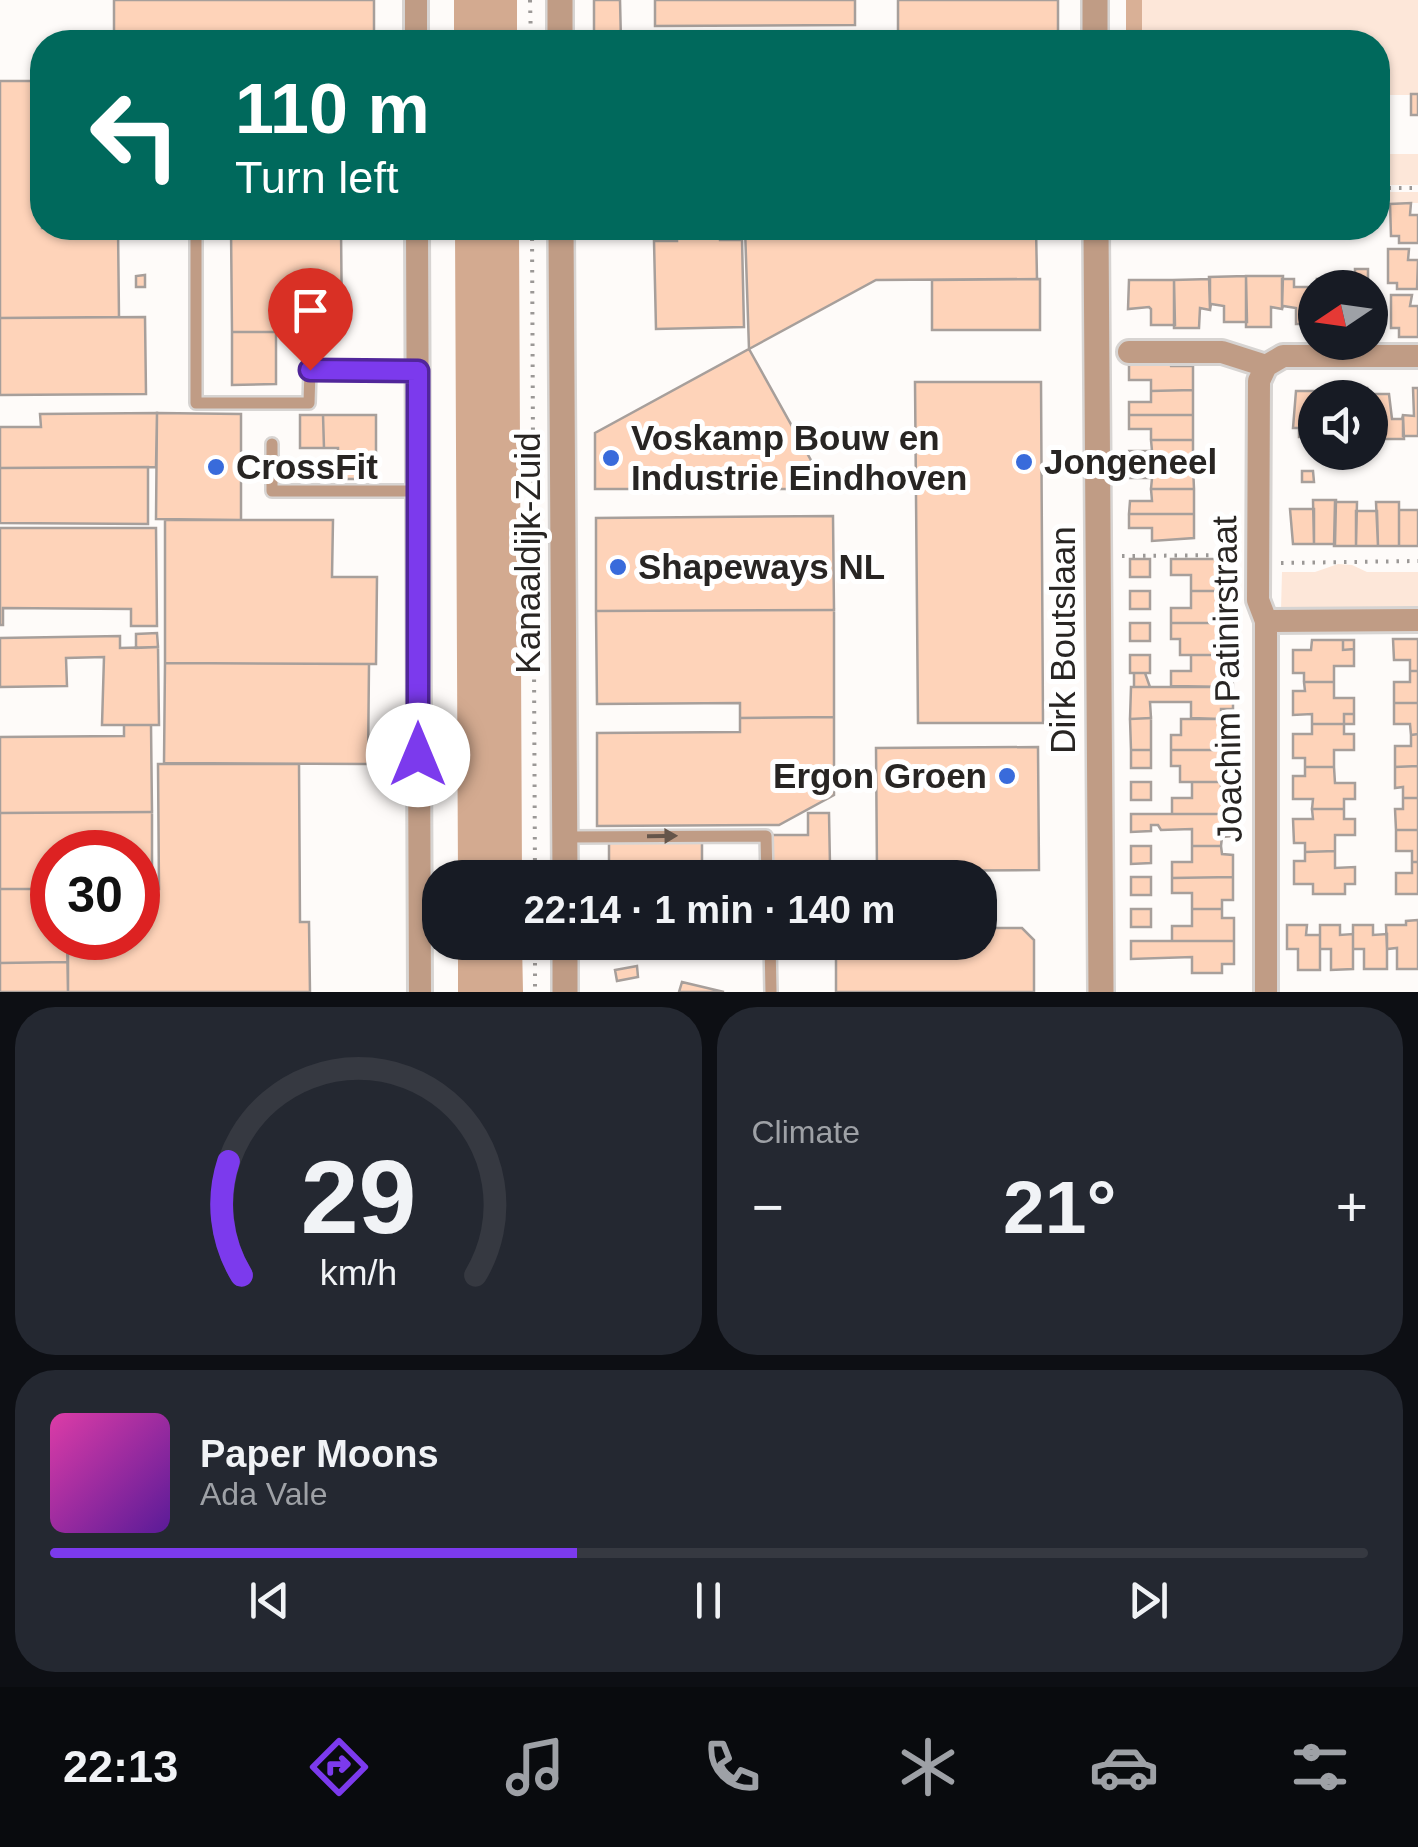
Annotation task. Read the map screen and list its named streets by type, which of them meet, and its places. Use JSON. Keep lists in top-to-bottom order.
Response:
{
  "streets": {
    "street": ["Kanaaldijk-Zuid", "Dirk Boutslaan", "Joachim Patinirstraat"]
  },
  "places": [
    "Voskamp Bouw en Industrie Eindhoven",
    "Jongeneel",
    "CrossFit",
    "Shapeways NL",
    "Ergon Groen"
  ],
  "north": "left",
  "page": {
    "turn": ["110 m", "Turn left"],
    "limit": "30",
    "trip": "22:14 · 1 min · 140 m",
    "tile": "Climate",
    "heat": ["−", "21°", "+"],
    "song": ["Paper Moons", "Ada Vale"],
    "tabs": "22:13",
    "gauge": ["29", "km/h"]
  }
}
